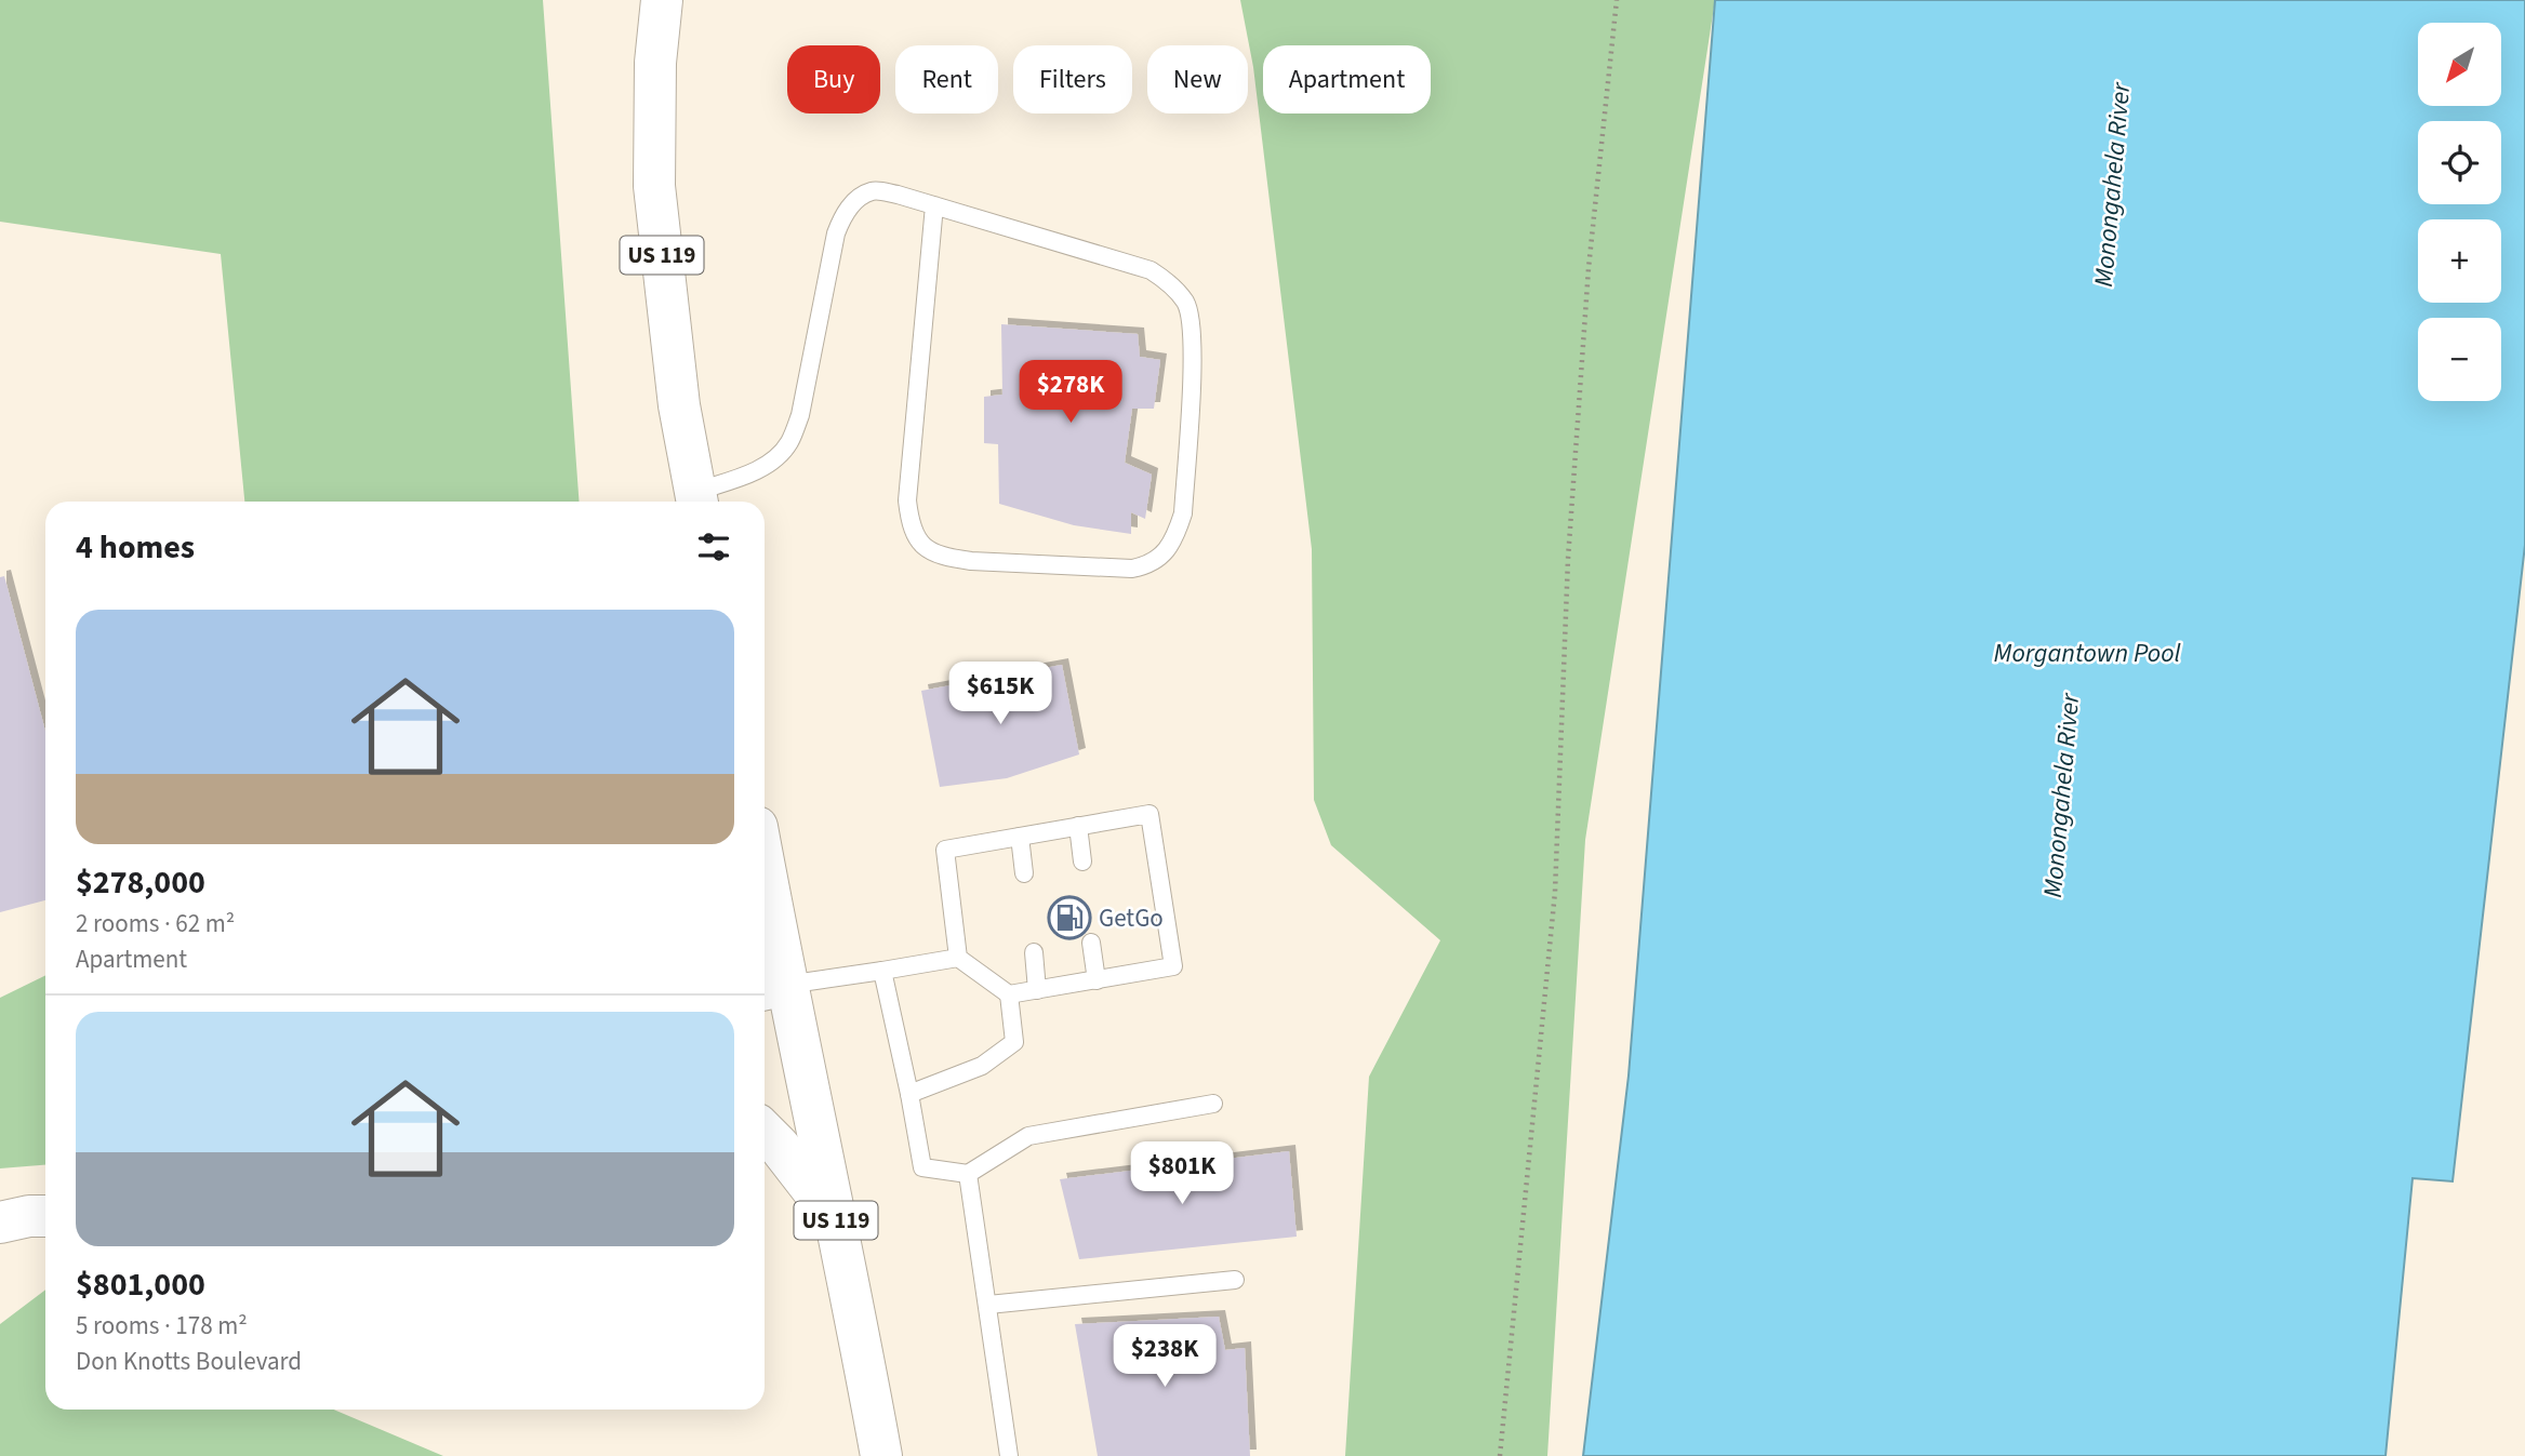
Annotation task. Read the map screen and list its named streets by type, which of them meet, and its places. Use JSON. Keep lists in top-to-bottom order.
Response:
{
  "streets": {
    "main road": ["US 119"]
  },
  "water": ["Monongahela River", "Morgantown Pool"],
  "places": {
    "fuel station": ["GetGo"]
  },
  "north": "bottom left",
  "page": {
    "map_buttons": ["+", "−"],
    "chip": [
      "Buy",
      "Rent",
      "Filters",
      "New",
      "Apartment"
    ],
    "price": [
      "$278K",
      "$615K",
      "$801K",
      "$238K"
    ],
    "heading": "4 homes",
    "list": [
      {
        "name": "$278,000",
        "note": "2 rooms · 62 m² · Apartment"
      },
      {
        "name": "$801,000",
        "note": "5 rooms · 178 m² · Don Knotts Boulevard"
      }
    ]
  }
}
